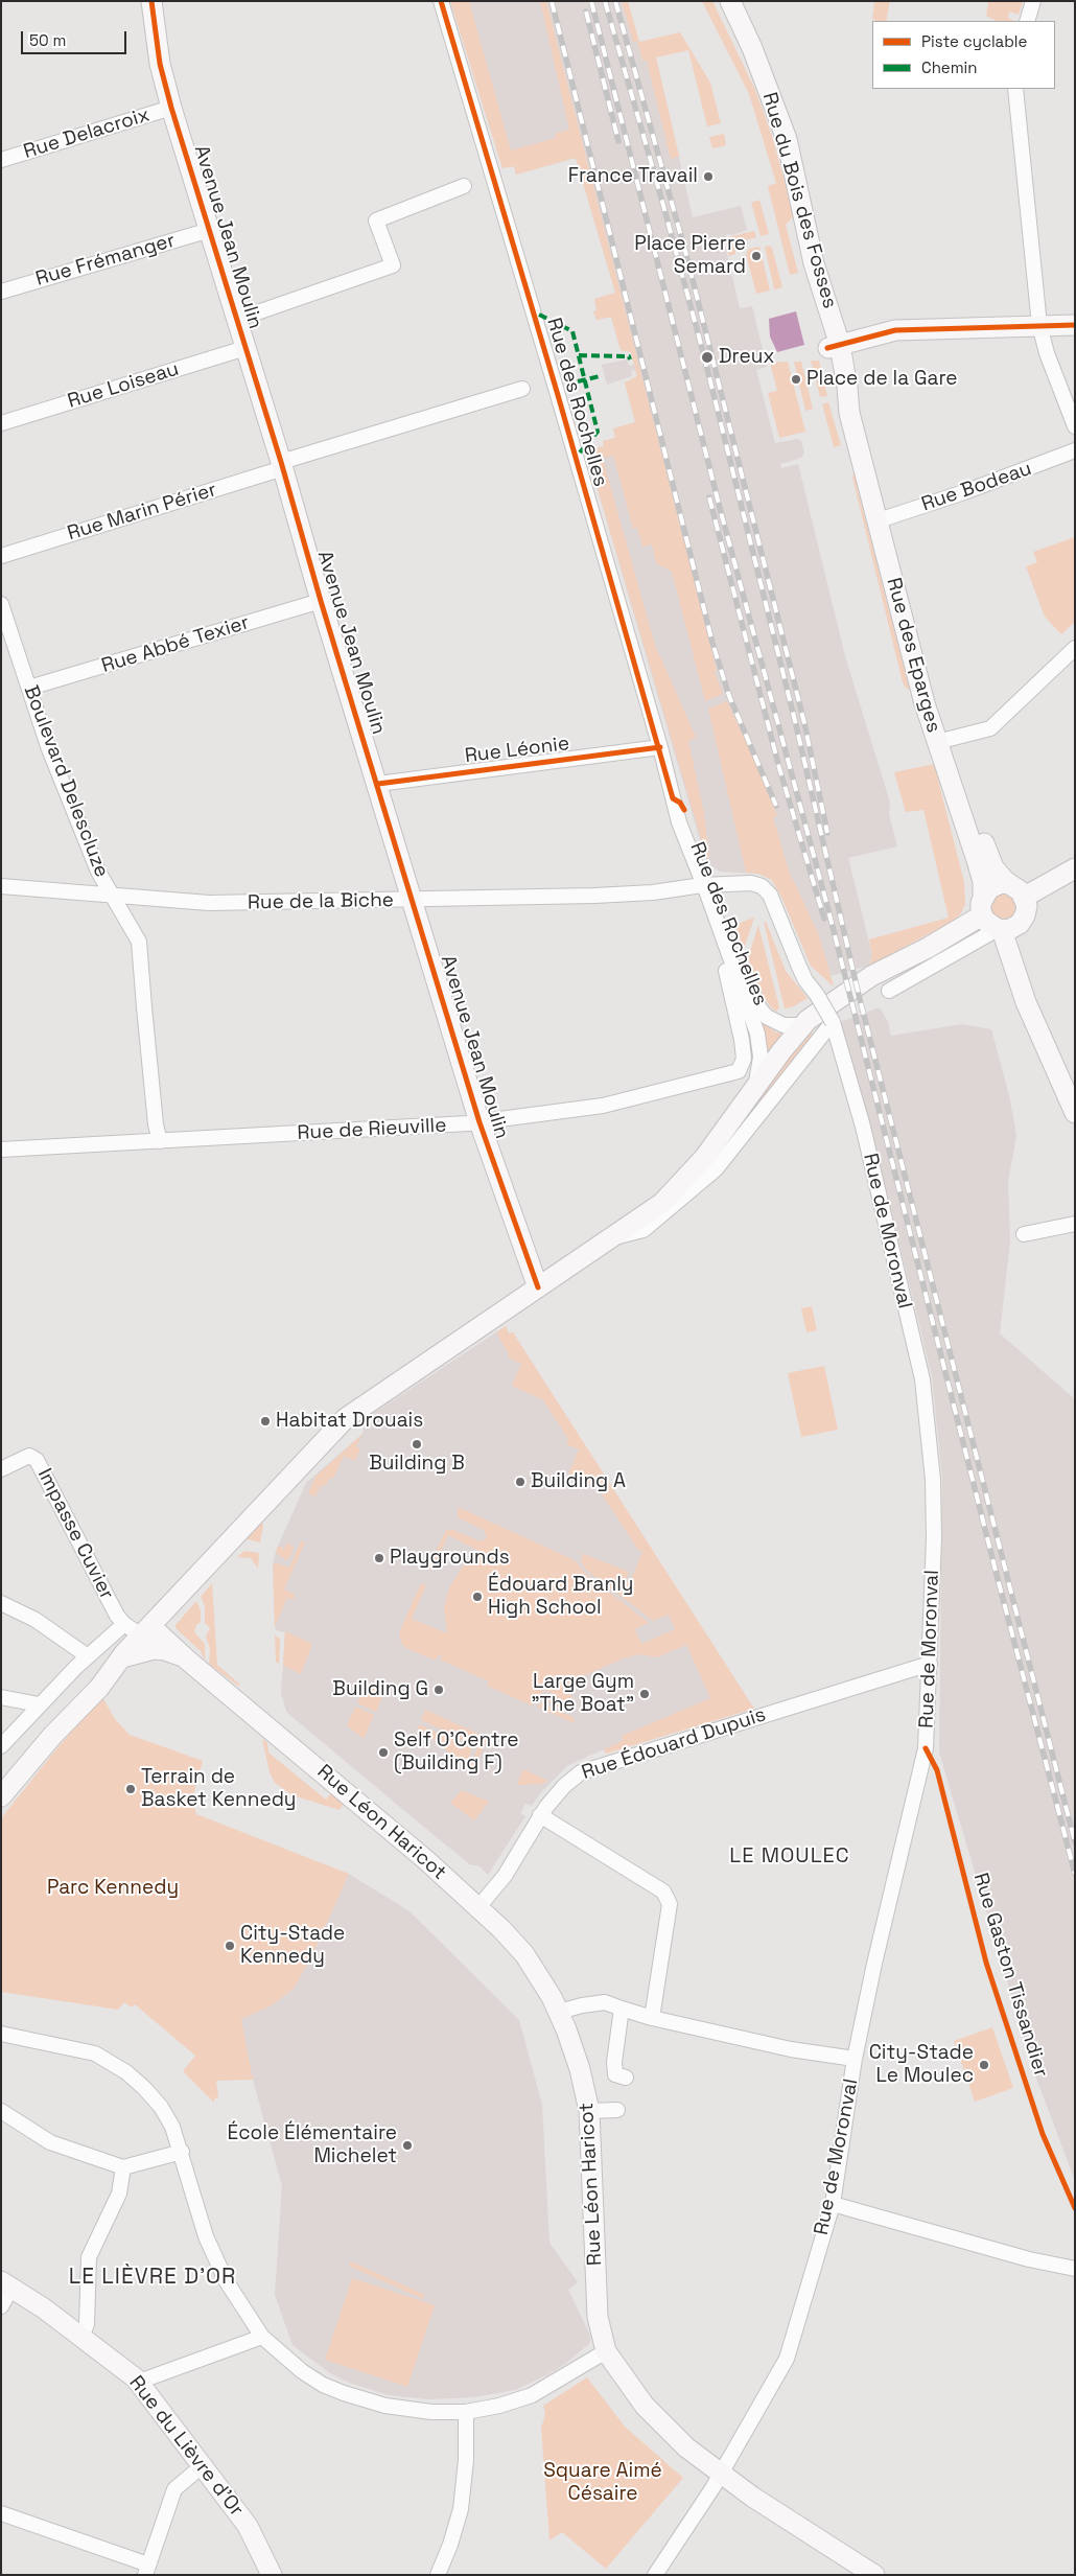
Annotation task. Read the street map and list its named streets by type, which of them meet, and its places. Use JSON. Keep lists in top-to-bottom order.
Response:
{
  "streets": {
    "street": [
      "Rue Delacroix",
      "Rue du Bois des Fosses",
      "Avenue Jean Moulin",
      "Rue Frémanger",
      "Rue Loiseau",
      "Rue des Rochelles",
      "Rue Bodeau",
      "Rue Marin Périer",
      "Rue Abbé Texier",
      "Rue des Eparges",
      "Rue Léonie",
      "Boulevard Delescluze",
      "Rue de la Biche",
      "Rue de Rieuville",
      "Rue de Moronval",
      "Impasse Cuvier",
      "Rue Édouard Dupuis",
      "Rue Léon Haricot",
      "Rue du Lièvre d'Or"
    ],
    "cycle path": ["Rue Gaston Tissandier"]
  },
  "crossings": [
    ["Rue Delacroix", "Avenue Jean Moulin"],
    ["Rue du Bois des Fosses", "Rue des Eparges"],
    ["Avenue Jean Moulin", "Rue Frémanger"],
    ["Avenue Jean Moulin", "Rue Loiseau"],
    ["Avenue Jean Moulin", "Rue Marin Périer"],
    ["Avenue Jean Moulin", "Rue Abbé Texier"],
    ["Avenue Jean Moulin", "Rue Léonie"],
    ["Avenue Jean Moulin", "Rue de la Biche"],
    ["Avenue Jean Moulin", "Rue de Rieuville"],
    ["Rue des Rochelles", "Rue Léonie"],
    ["Rue des Rochelles", "Rue de la Biche"],
    ["Rue des Rochelles", "Rue de Rieuville"],
    ["Rue des Rochelles", "Rue de Moronval"],
    ["Rue Bodeau", "Rue des Eparges"],
    ["Rue Abbé Texier", "Boulevard Delescluze"],
    ["Boulevard Delescluze", "Rue de la Biche"],
    ["Boulevard Delescluze", "Rue de Rieuville"],
    ["Rue de la Biche", "Rue de Moronval"],
    ["Rue de Moronval", "Rue Édouard Dupuis"],
    ["Rue de Moronval", "Rue Léon Haricot"],
    ["Impasse Cuvier", "Rue Léon Haricot"],
    ["Rue Édouard Dupuis", "Rue Léon Haricot"]
  ],
  "districts": ["LE MOULEC", "LE LIÈVRE D'OR"],
  "parks": ["Parc Kennedy", "Square Aimé Césaire"],
  "places": [
    "France Travail",
    "Place Pierre Semard",
    "Dreux",
    "Place de la Gare",
    "Habitat Drouais",
    "Building B",
    "Building A",
    "Playgrounds",
    "Édouard Branly High School",
    "Building G",
    "Large Gym \"The Boat\"",
    "Self O'Centre (Building F)",
    "Terrain de Basket Kennedy",
    "City-Stade Kennedy",
    "City-Stade Le Moulec",
    "École Élémentaire Michelet"
  ],
  "legend": ["Piste cyclable", "Chemin"],
  "scale_bar": "50 m"
}
